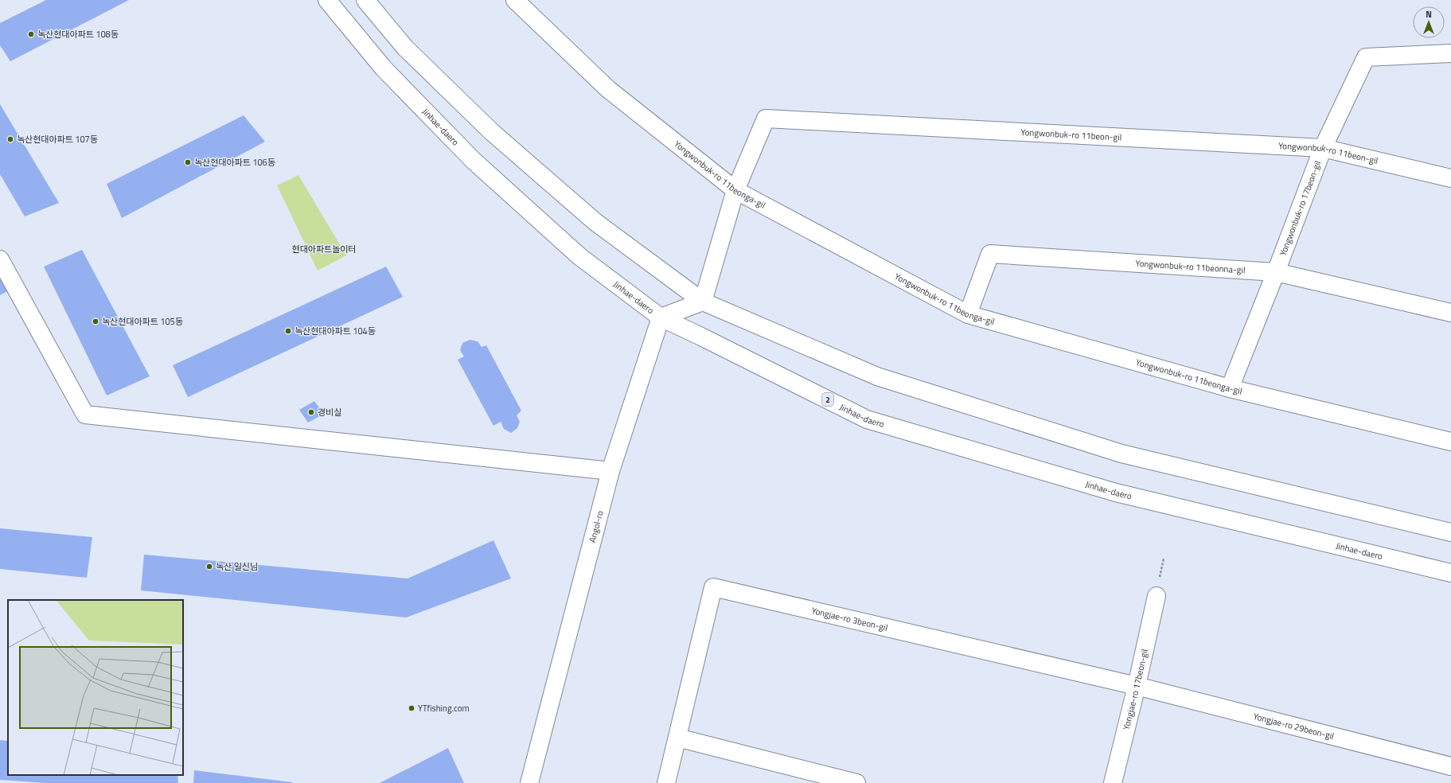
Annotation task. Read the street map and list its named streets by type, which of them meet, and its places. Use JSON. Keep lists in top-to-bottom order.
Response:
{
  "streets": {
    "street": [
      "Jinhae-daero",
      "Yongwonbuk-ro 11beon-gil",
      "Yongwonbuk-ro 11beonga-gil",
      "Yongwonbuk-ro 17beon-gil",
      "Yongwonbuk-ro 11beonna-gil",
      "2",
      "Angol-ro",
      "Yongjae-ro 3beon-gil",
      "Yongjae-ro 17beon-gil",
      "Yongjae-ro 29beon-gil"
    ]
  },
  "crossings": [
    ["Jinhae-daero", "Angol-ro"],
    ["Yongwonbuk-ro 11beon-gil", "Yongwonbuk-ro 11beonga-gil"],
    ["Yongwonbuk-ro 11beon-gil", "Yongwonbuk-ro 17beon-gil"],
    ["Yongwonbuk-ro 11beonga-gil", "Yongwonbuk-ro 17beon-gil"],
    ["Yongwonbuk-ro 11beonga-gil", "Yongwonbuk-ro 11beonna-gil"],
    ["Yongwonbuk-ro 17beon-gil", "Yongwonbuk-ro 11beonna-gil"],
    ["Yongjae-ro 3beon-gil", "Yongjae-ro 17beon-gil"],
    ["Yongjae-ro 3beon-gil", "Yongjae-ro 29beon-gil"],
    ["Yongjae-ro 17beon-gil", "Yongjae-ro 29beon-gil"]
  ],
  "parks": ["현대아파트놀이터"],
  "places": [
    "녹산현대아파트 108동",
    "녹산현대아파트 107동",
    "녹산현대아파트 106동",
    "녹산현대아파트 105동",
    "녹산현대아파트 104동",
    "경비실",
    "녹산 일신님",
    "YTfishing.com"
  ],
  "north": "top"
}
